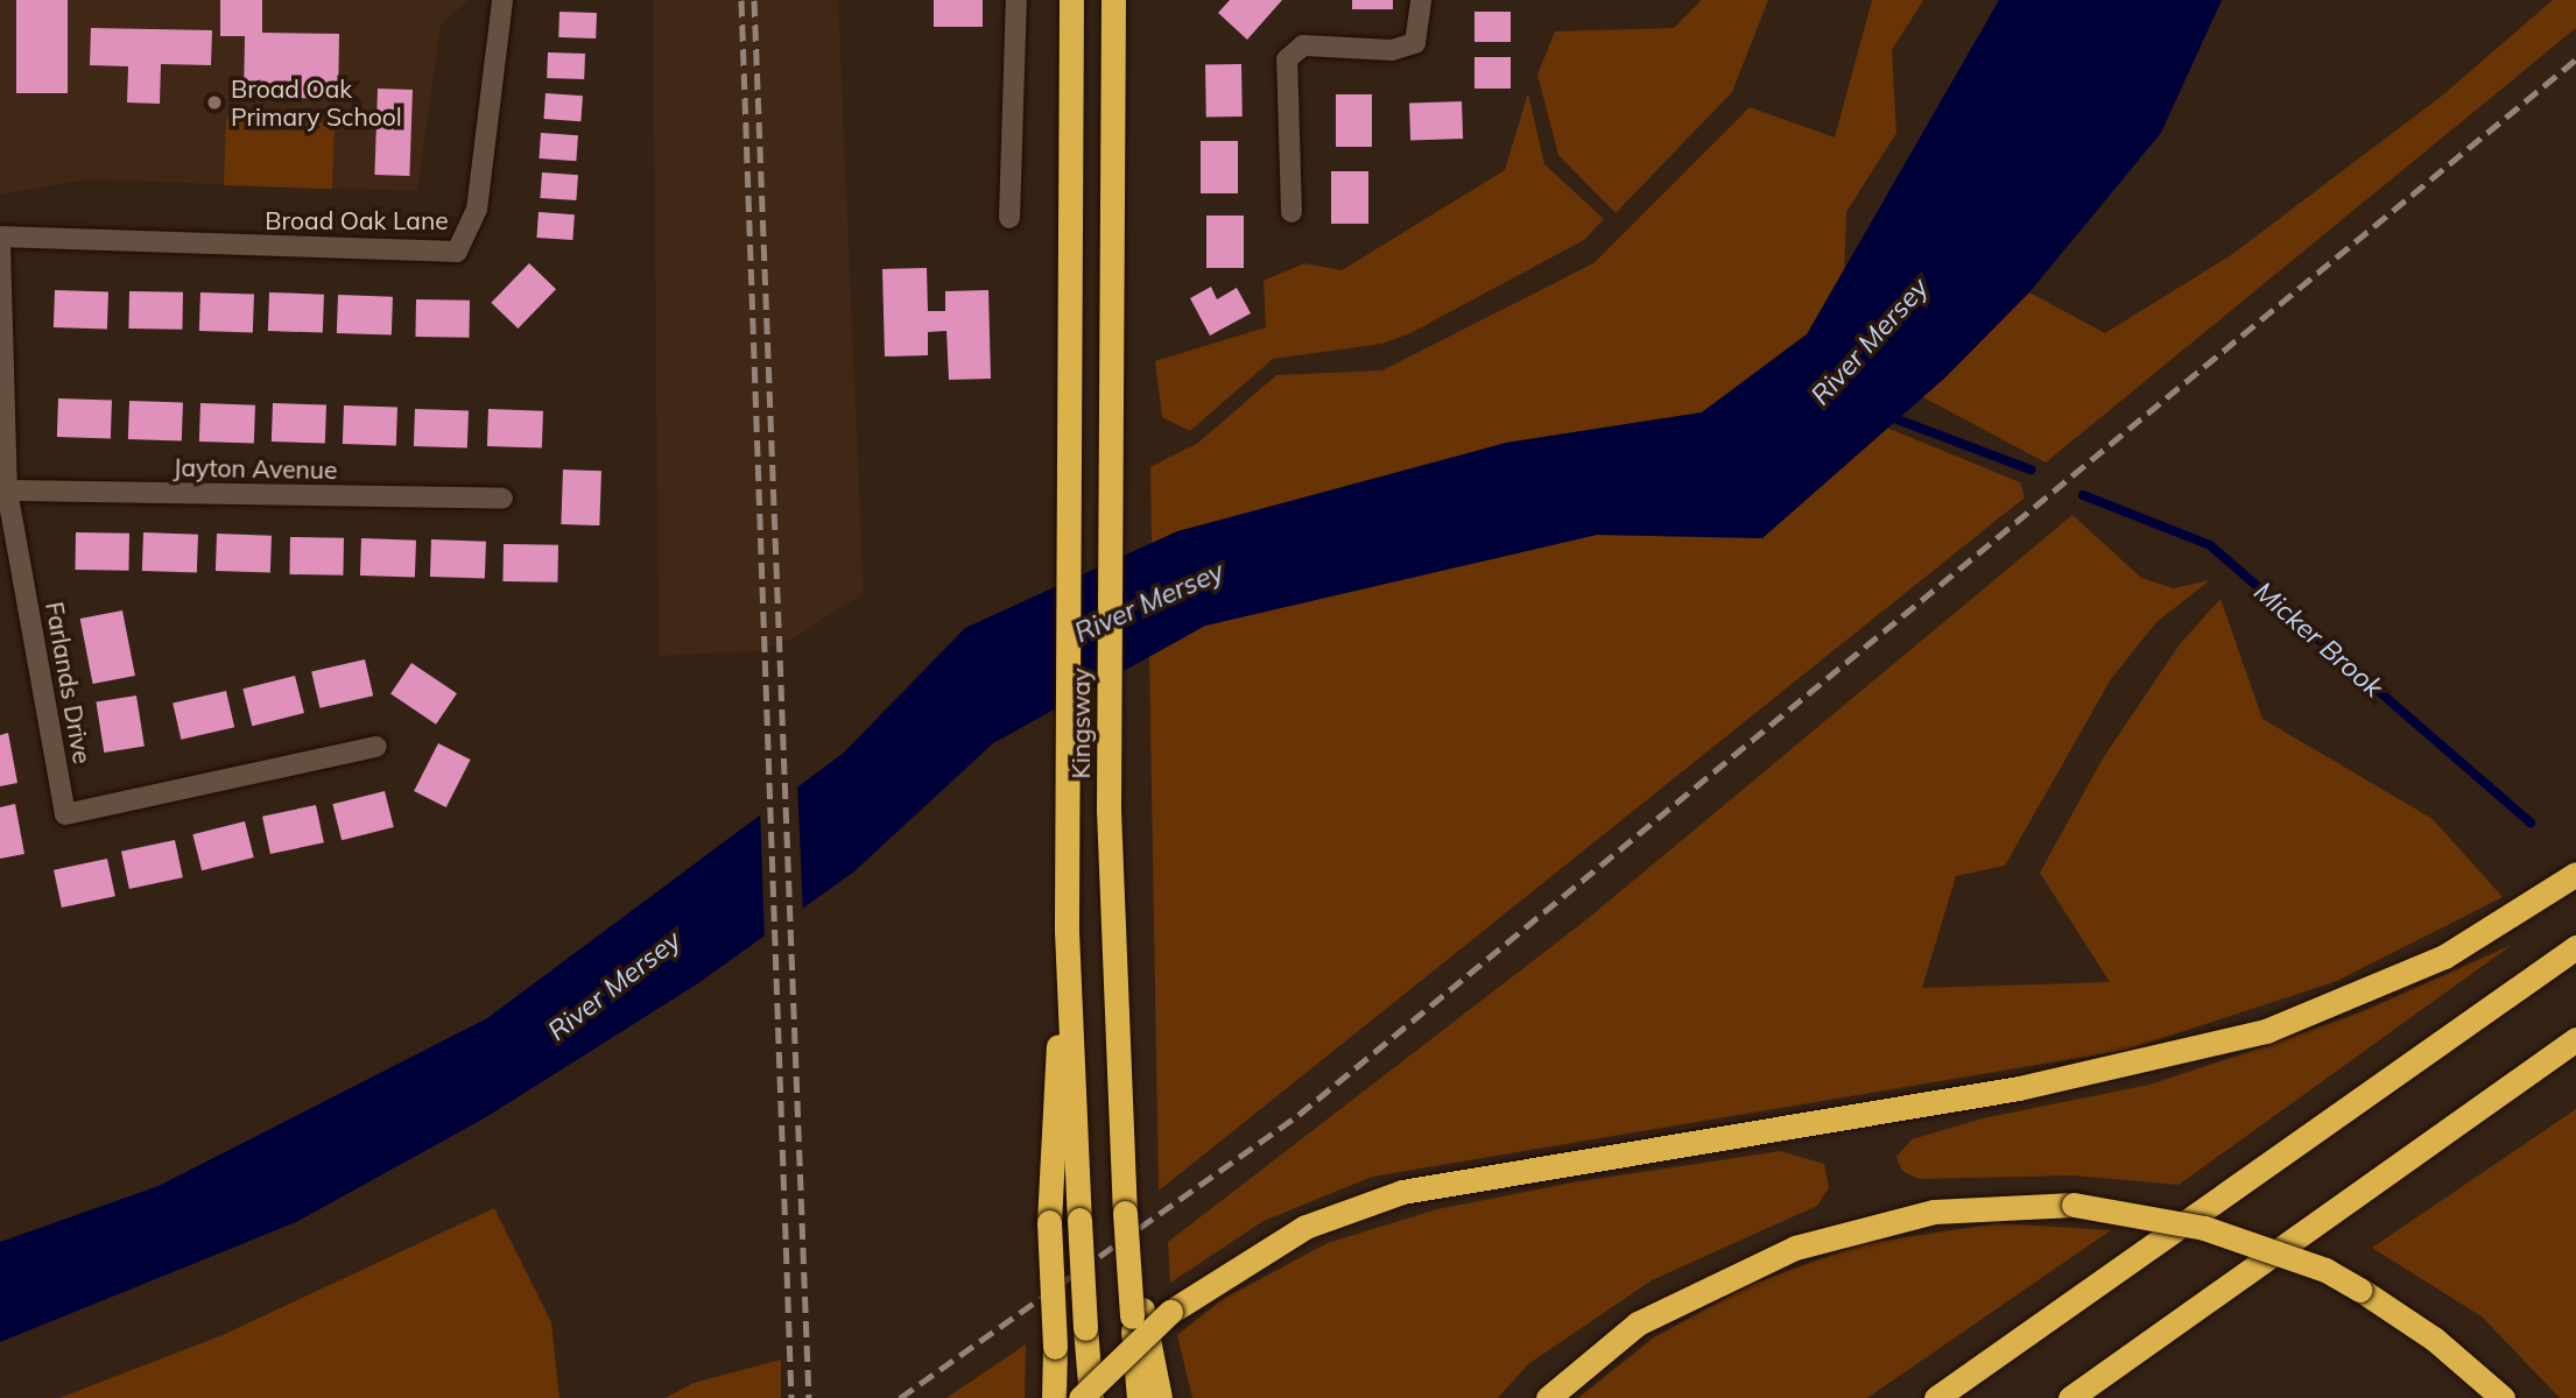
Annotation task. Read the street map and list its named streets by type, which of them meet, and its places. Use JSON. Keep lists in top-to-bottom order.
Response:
{
  "streets": {
    "highway": ["Kingsway"],
    "street": ["Broad Oak Lane", "Jayton Avenue", "Farlands Drive"]
  },
  "crossings": [
    ["Jayton Avenue", "Farlands Drive"]
  ],
  "water": ["River Mersey", "Micker Brook"],
  "places": ["Broad Oak Primary School"]
}
